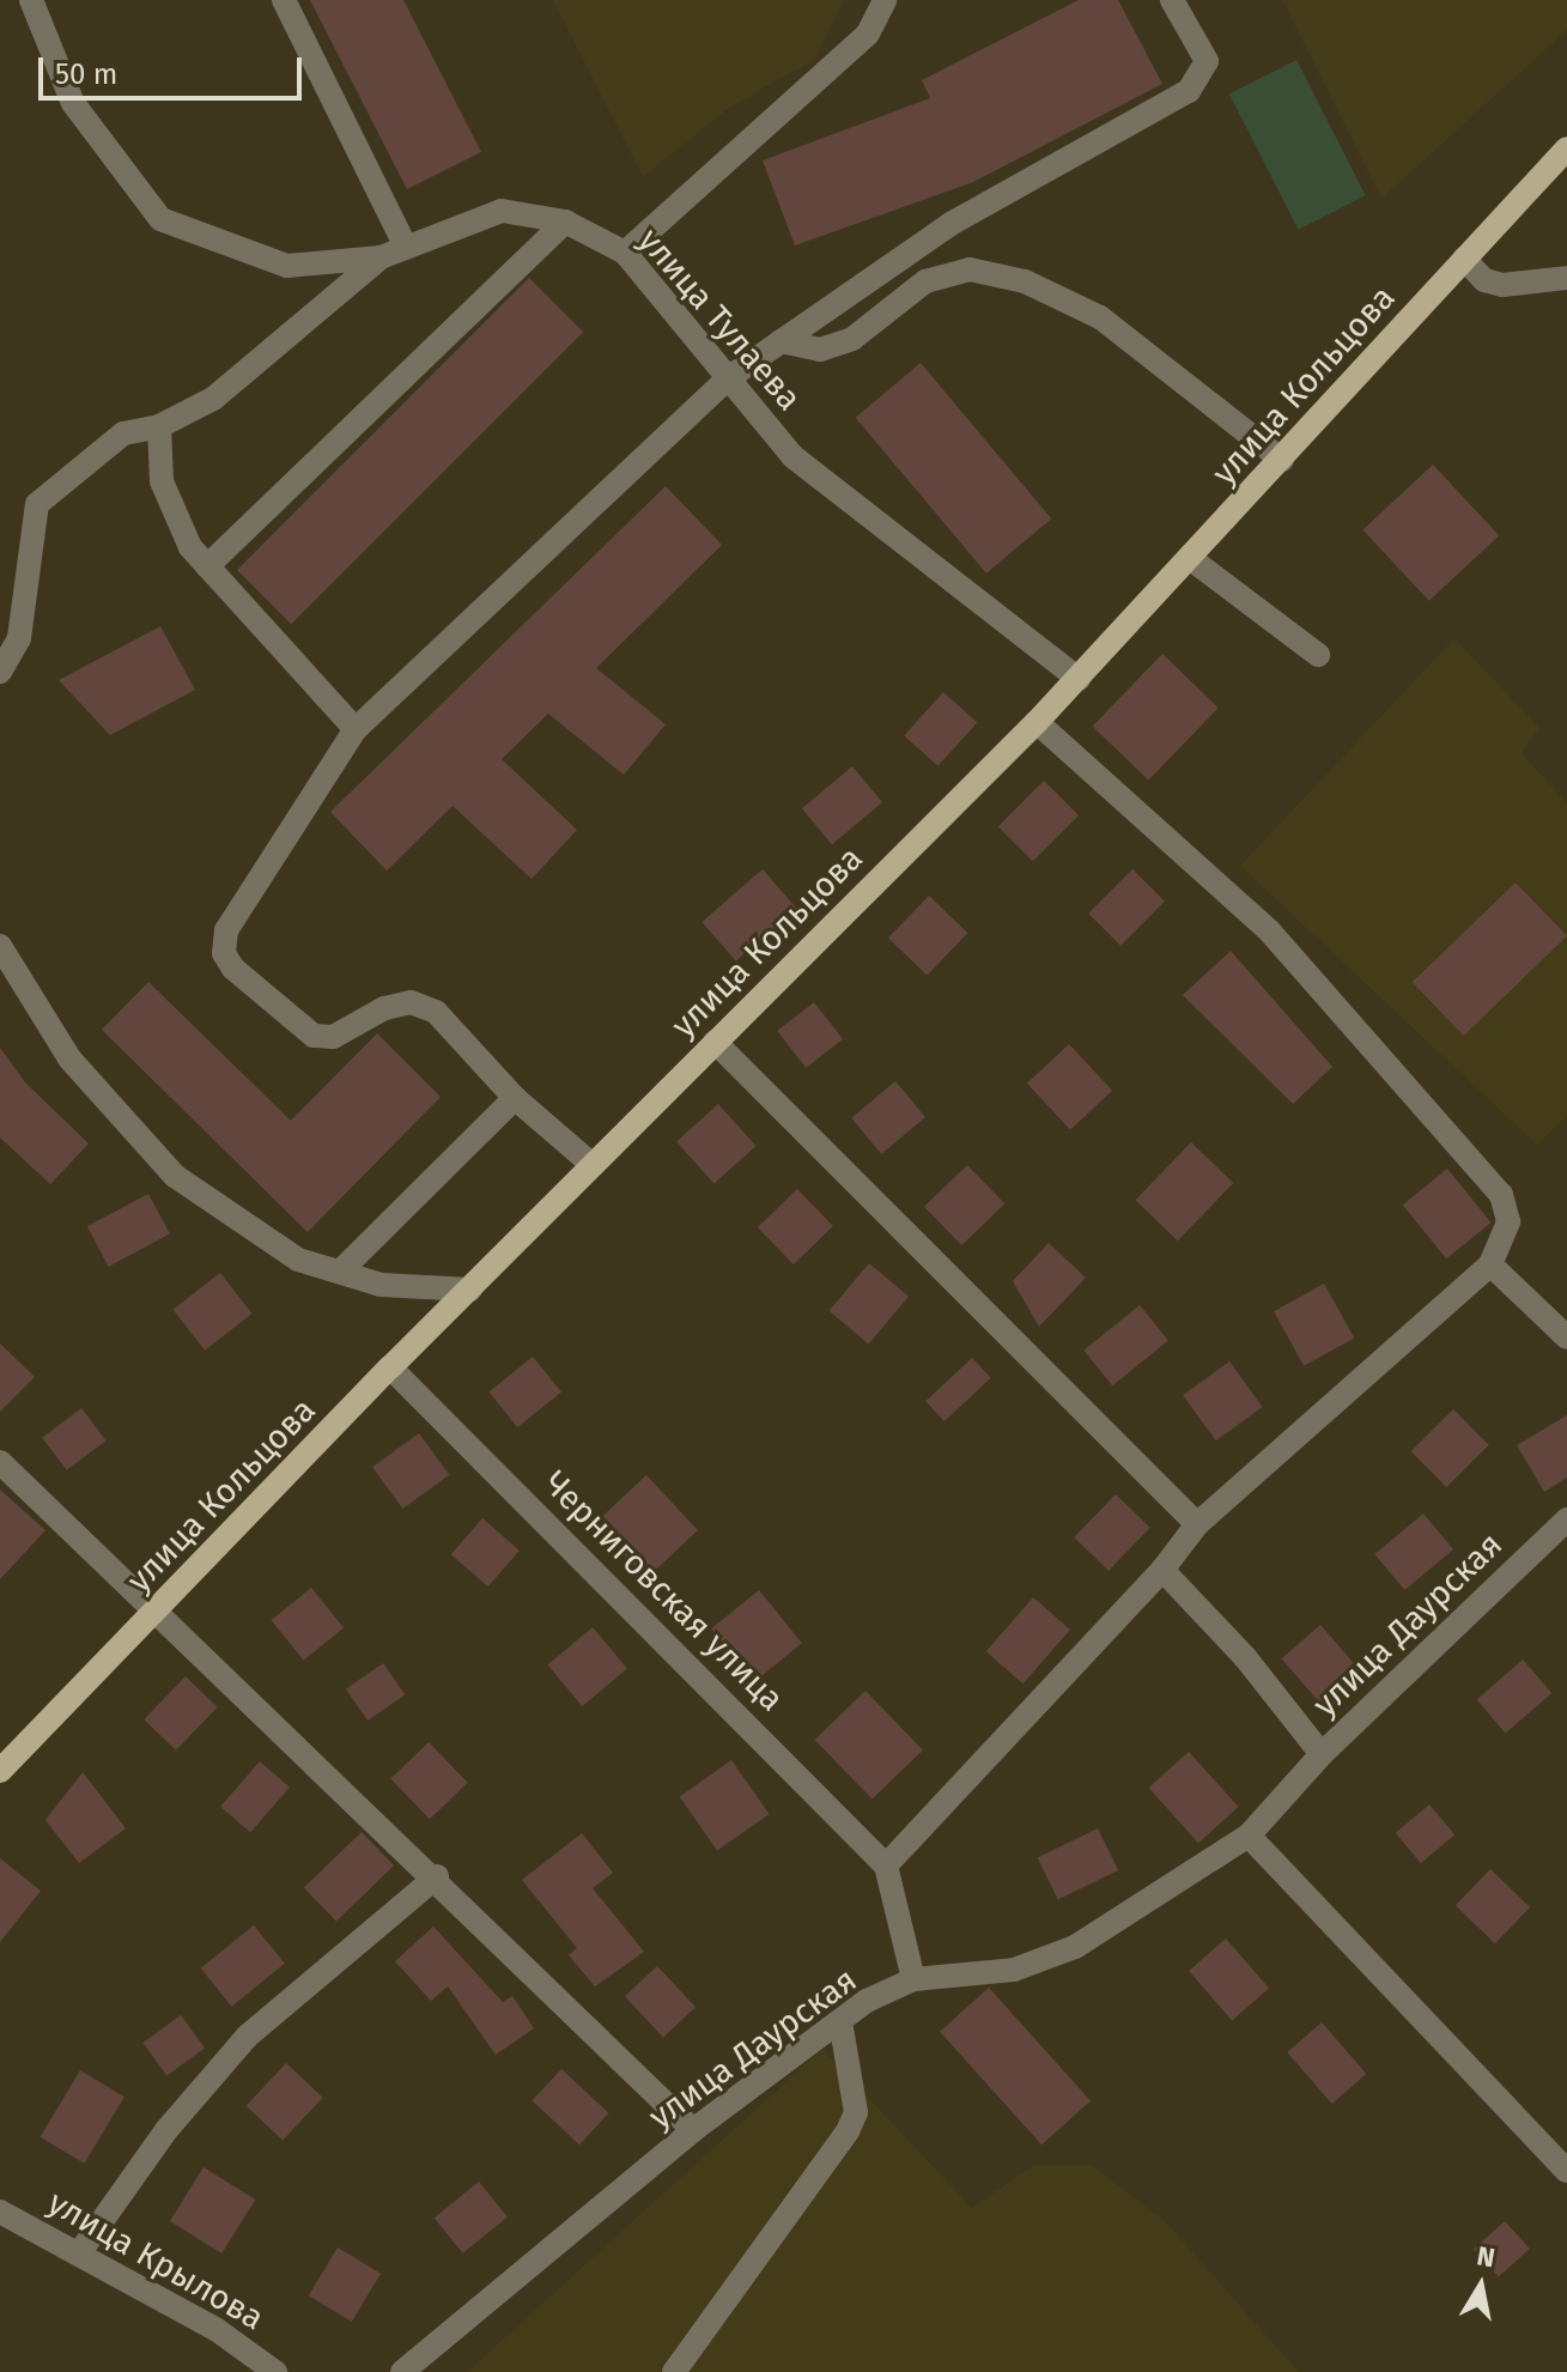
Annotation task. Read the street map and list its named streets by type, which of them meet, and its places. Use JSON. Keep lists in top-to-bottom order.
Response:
{
  "streets": {
    "main road": ["улица Кольцова"],
    "street": [
      "улица Тулаева",
      "Черниговская улица",
      "улица Даурская",
      "улица Крылова"
    ]
  },
  "crossings": [
    ["улица Тулаева", "улица Кольцова"],
    ["улица Кольцова", "Черниговская улица"]
  ],
  "scale_bar": "50 m",
  "north": "top"
}
